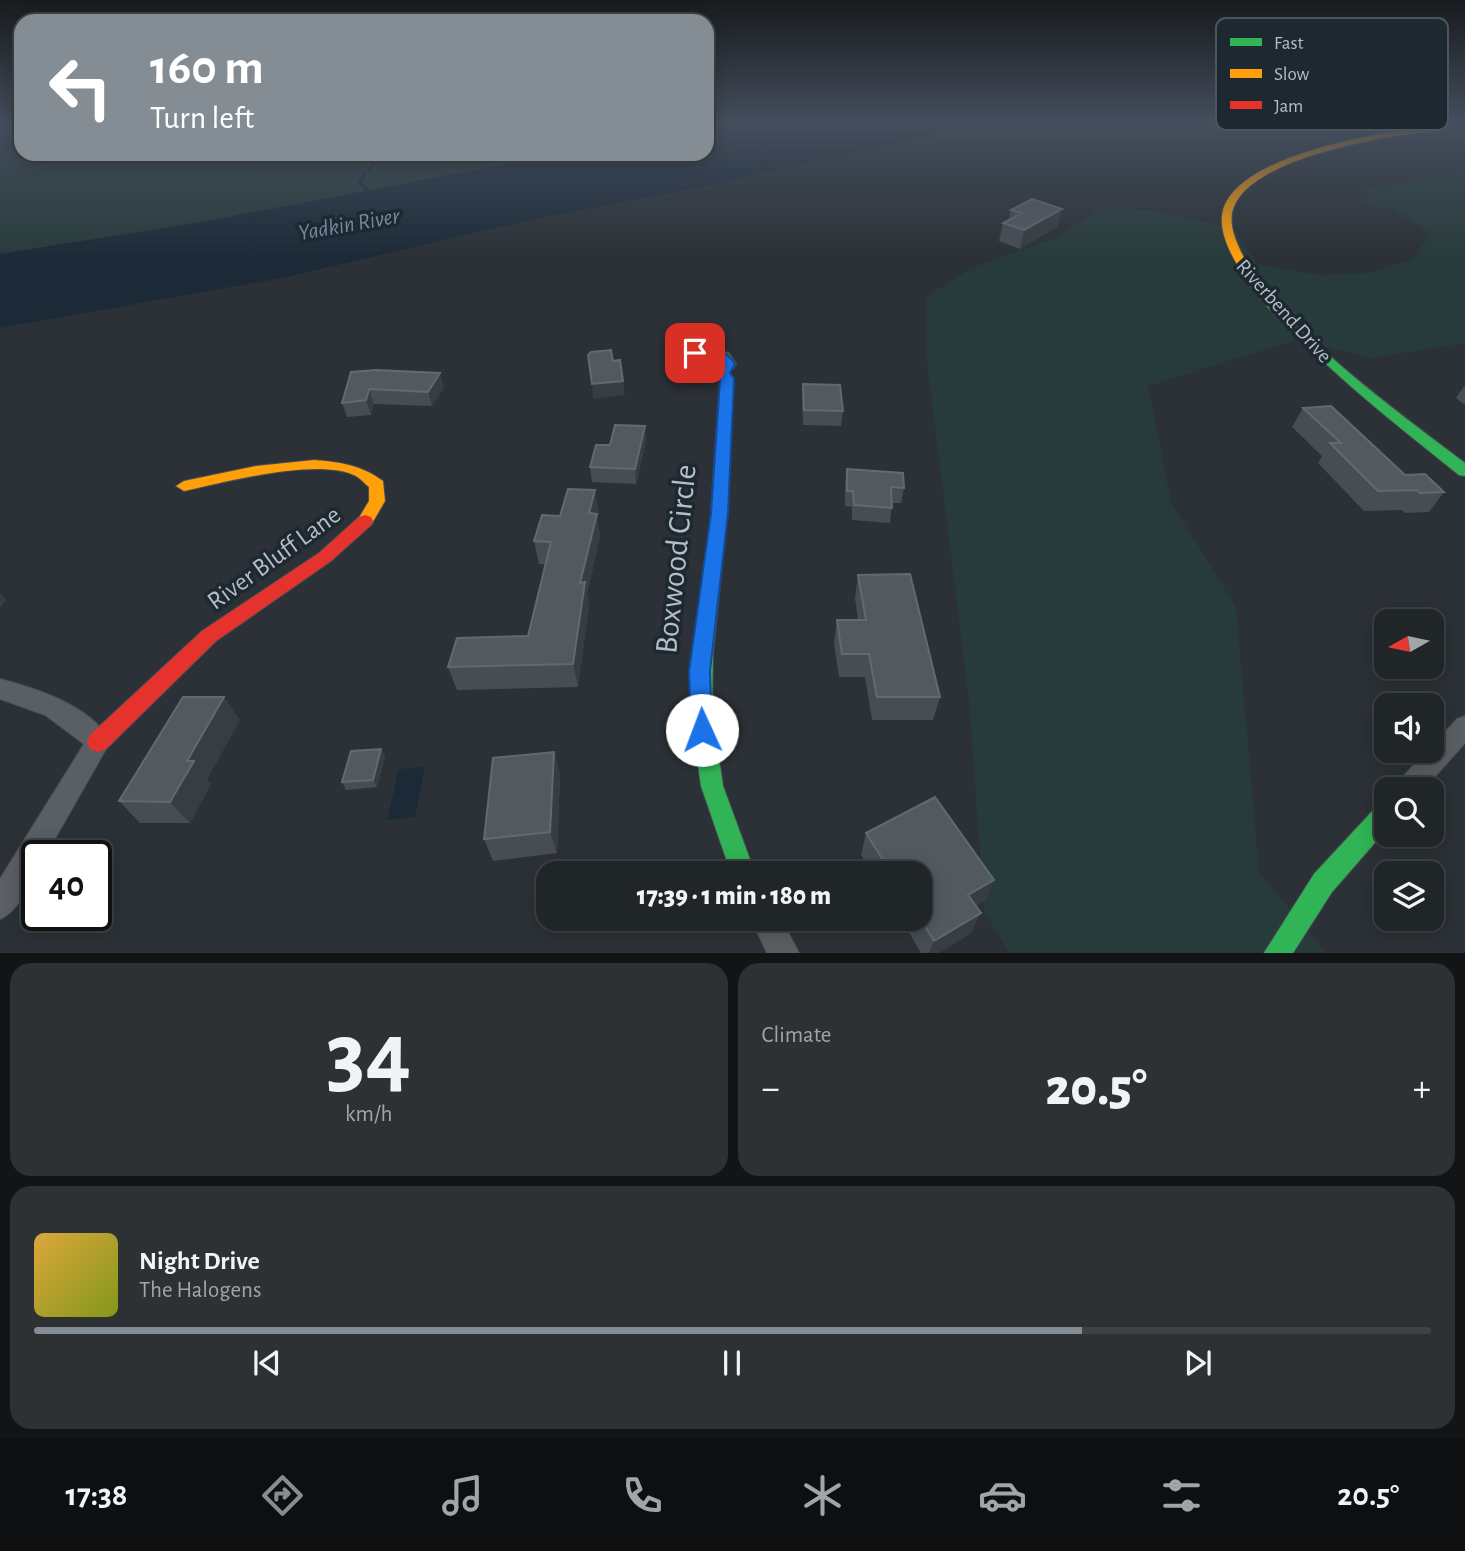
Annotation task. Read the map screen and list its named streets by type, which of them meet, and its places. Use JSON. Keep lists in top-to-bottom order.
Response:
{
  "streets": {
    "street": ["Riverbend Drive", "River Bluff Lane", "Boxwood Circle"]
  },
  "water": ["Yadkin River"],
  "legend": ["Fast", "Slow", "Jam"],
  "north": "left",
  "page": {
    "turn": ["160 m", "Turn left"],
    "limit": "40",
    "trip": "17:39 · 1 min · 180 m",
    "tile": [
      ["34", "km/h"],
      "Climate"
    ],
    "heat": ["−", "20.5°", "+"],
    "song": ["Night Drive", "The Halogens"],
    "tabs": ["17:38", "20.5°"]
  }
}
